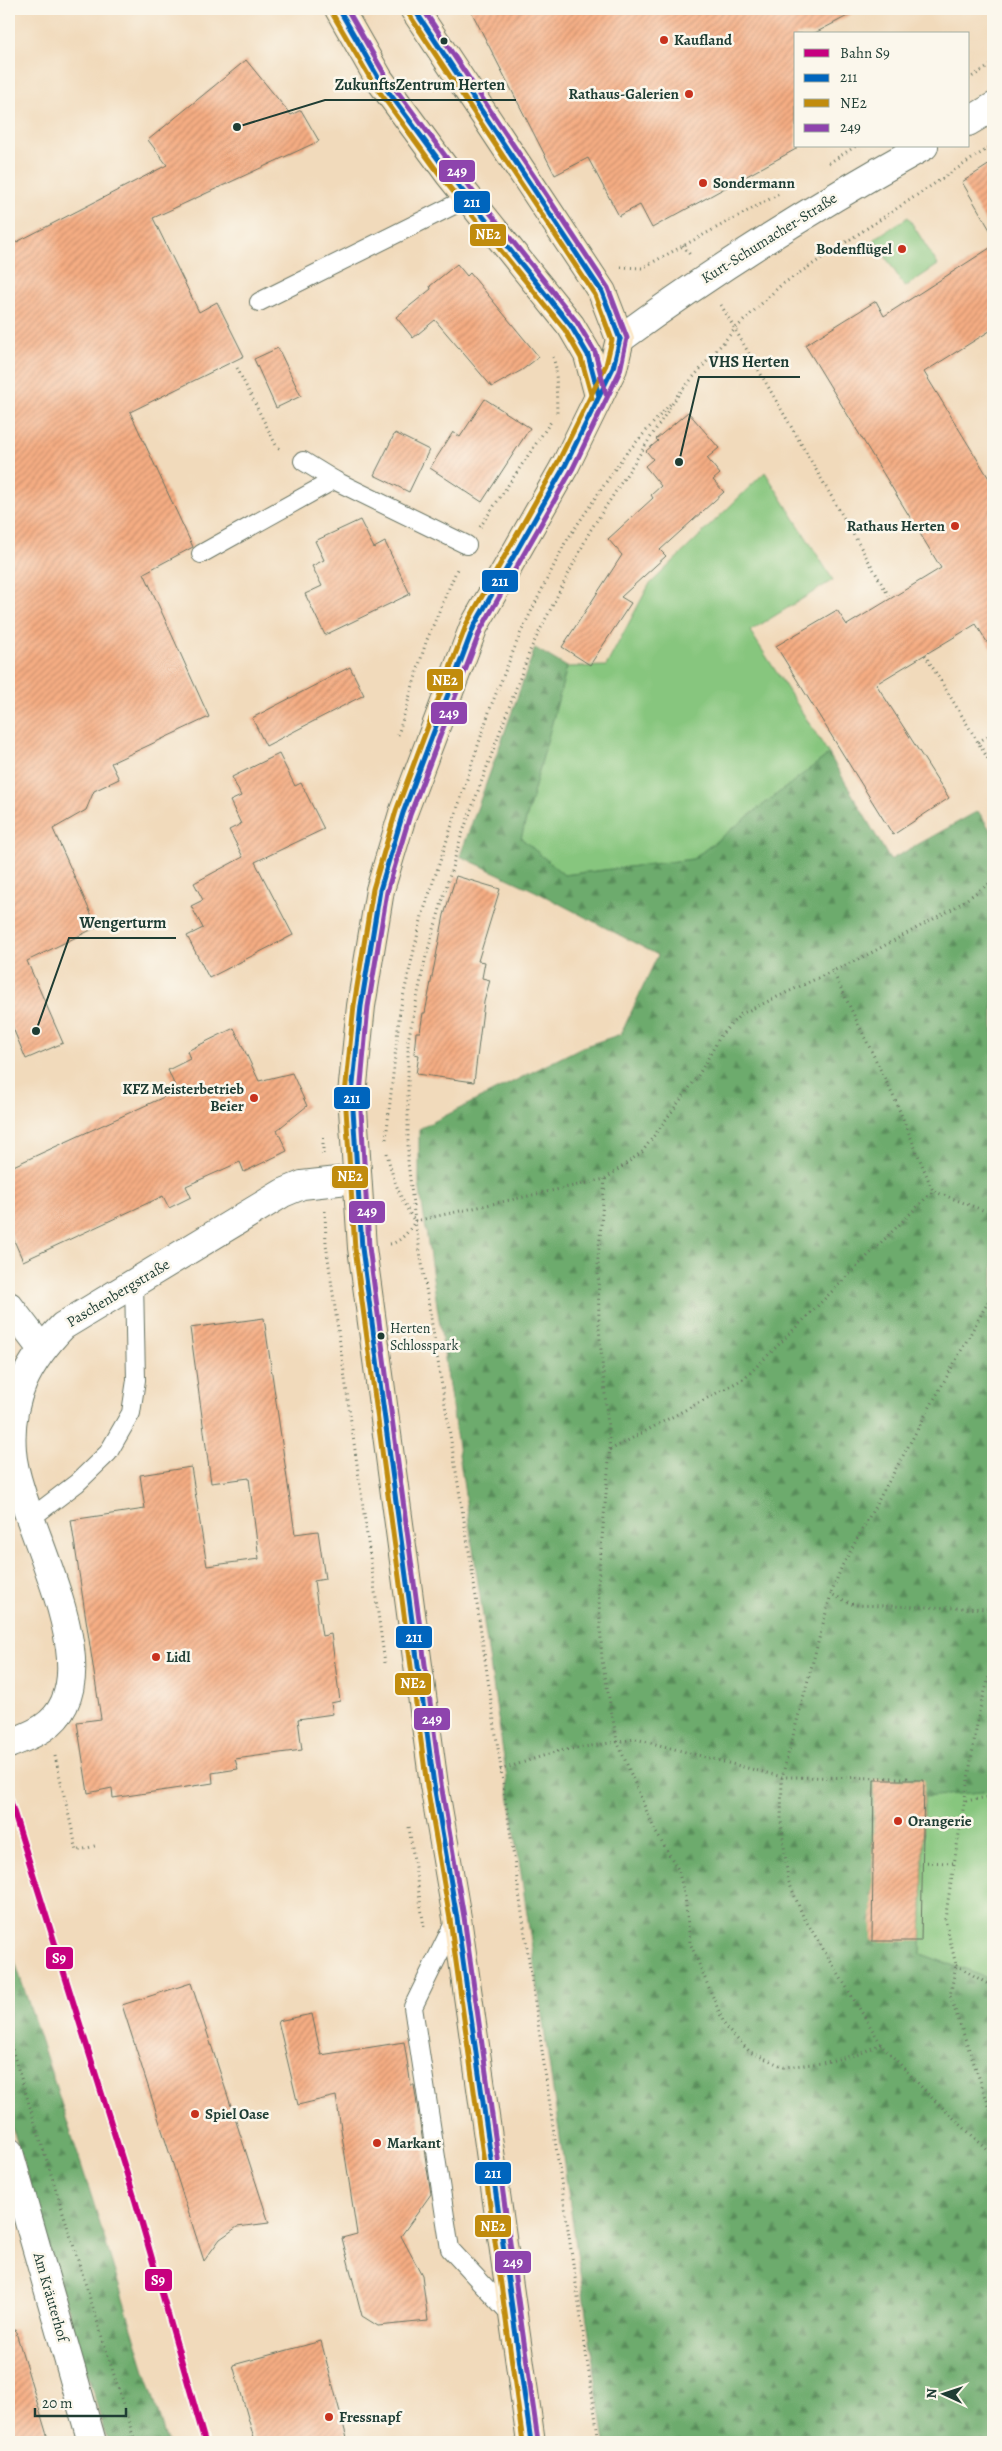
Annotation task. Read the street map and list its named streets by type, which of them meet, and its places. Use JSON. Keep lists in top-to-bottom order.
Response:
{
  "streets": {
    "street": ["Kurt-Schumacher-Straße", "Paschenbergstraße", "Am Kräuterhof"]
  },
  "places": [
    "Kaufland",
    "Rathaus-Galerien",
    "ZukunftsZentrum Herten",
    "Sondermann",
    "Bodenflügel",
    "VHS Herten",
    "Rathaus Herten",
    "Wengerturm",
    "KFZ Meisterbetrieb Beier",
    "Herten Schlosspark",
    "Lidl",
    "Orangerie",
    "Spiel Oase",
    "Markant",
    "Fressnapf"
  ],
  "lines": [
    "transit line 211",
    "transit line 249",
    "transit line NE2",
    "rail line S9"
  ],
  "legend": [
    "Bahn S9",
    "211",
    "NE2",
    "249"
  ],
  "scale_bar": "20 m",
  "north": "left"
}
